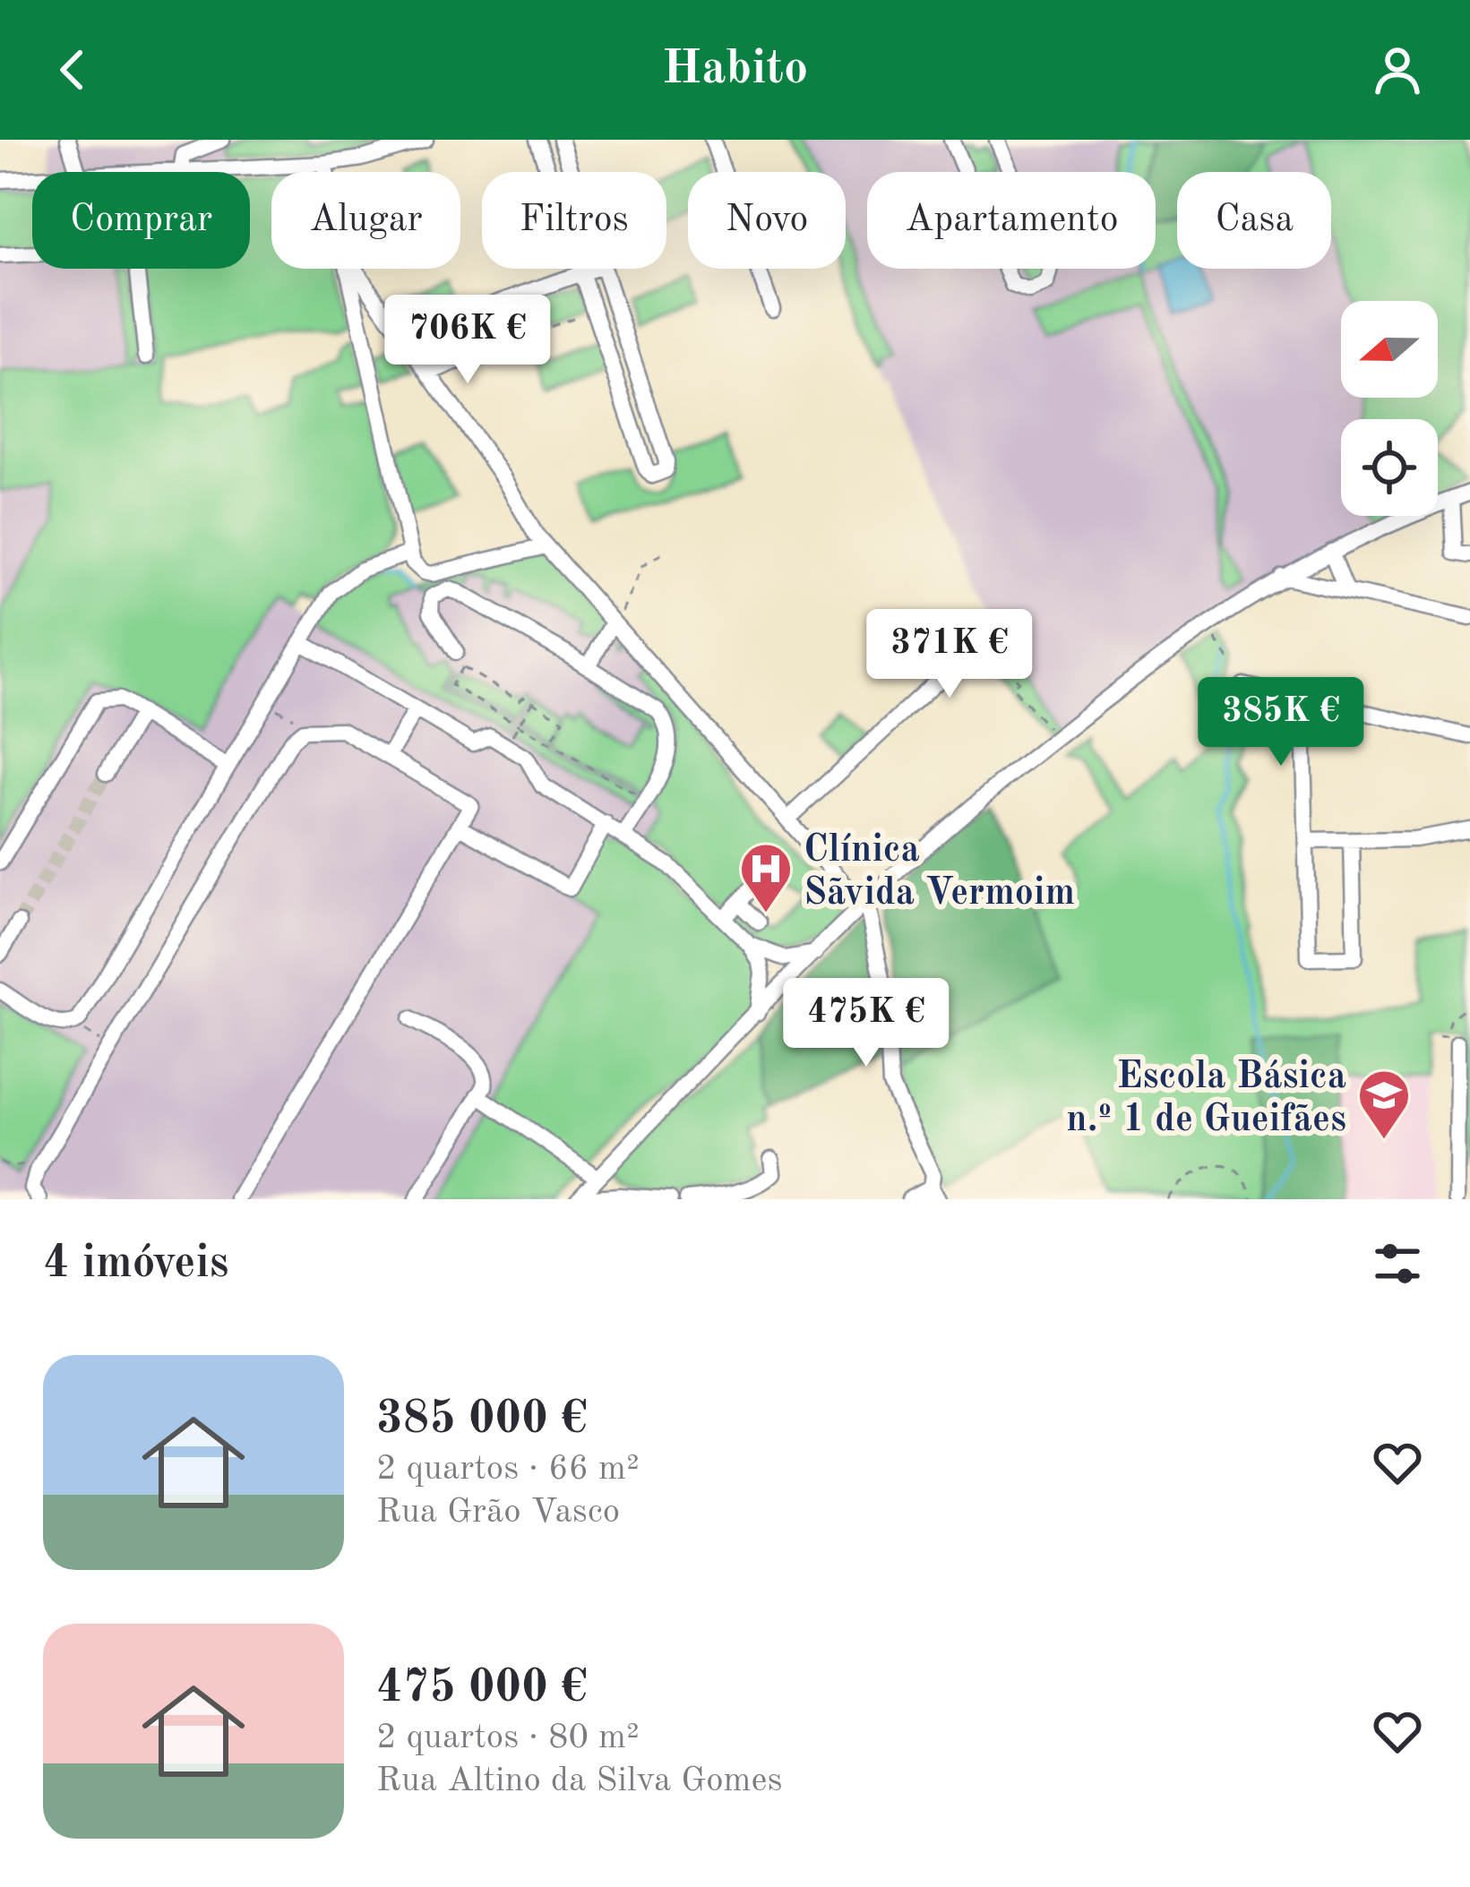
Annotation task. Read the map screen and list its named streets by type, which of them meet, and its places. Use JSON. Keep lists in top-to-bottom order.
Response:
{
  "places": {
    "hospital": ["Clínica Sãvida Vermoim"],
    "school or university": ["Escola Básica n.º 1 de Gueifães"]
  },
  "north": "left",
  "page": {
    "header": "Habito",
    "chip": [
      "Comprar",
      "Alugar",
      "Filtros",
      "Novo",
      "Apartamento",
      "Casa"
    ],
    "price": [
      "706K €",
      "371K €",
      "385K €",
      "475K €"
    ],
    "heading": "4 imóveis",
    "list": [
      {
        "name": "385 000 €",
        "note": "2 quartos · 66 m² · Rua Grão Vasco"
      },
      {
        "name": "475 000 €",
        "note": "2 quartos · 80 m² · Rua Altino da Silva Gomes"
      }
    ]
  }
}
